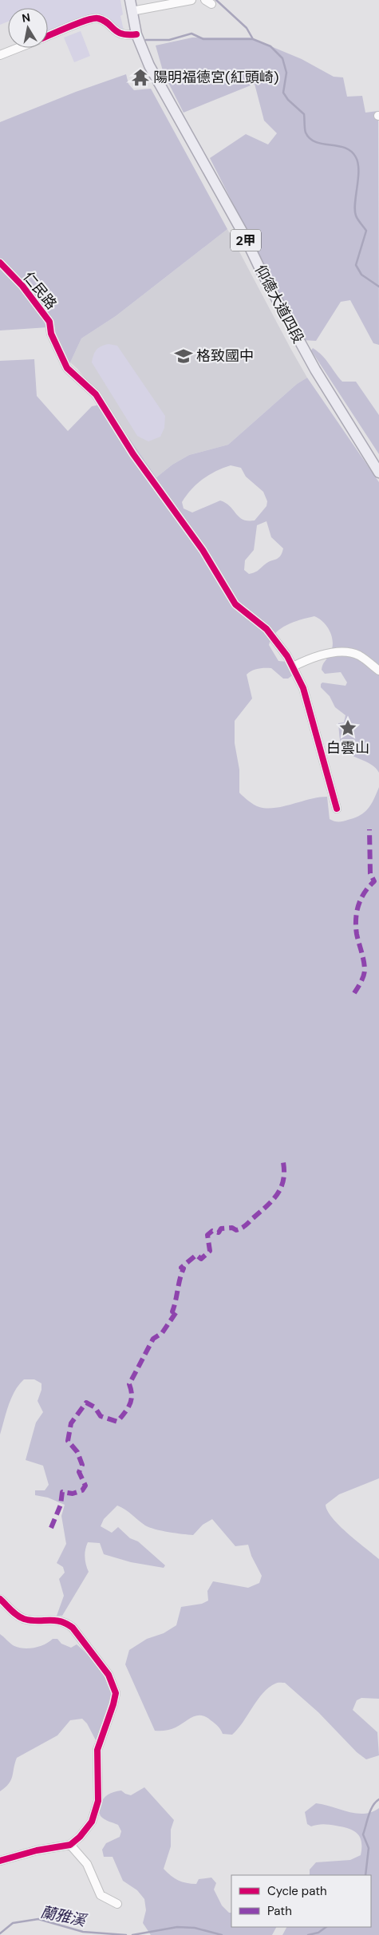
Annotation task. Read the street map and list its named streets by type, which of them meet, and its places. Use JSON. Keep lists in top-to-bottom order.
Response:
{
  "streets": {
    "main road": ["2甲", "仰德大道四段"],
    "street": ["仁民路"]
  },
  "water": ["蘭雅溪"],
  "places": {
    "temple": ["陽明福德宮(紅頭崎)"],
    "school or university": ["格致國中"],
    "place": ["白雲山"]
  },
  "legend": ["Cycle path", "Path"],
  "north": "top"
}
